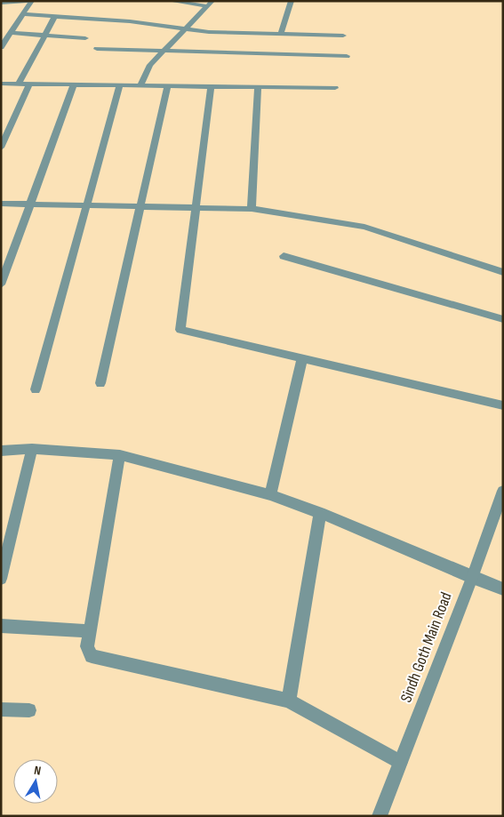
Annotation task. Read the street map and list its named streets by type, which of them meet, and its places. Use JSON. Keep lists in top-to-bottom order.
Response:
{
  "streets": {
    "street": ["Sindh Goth Main Road"]
  },
  "north": "top"
}
